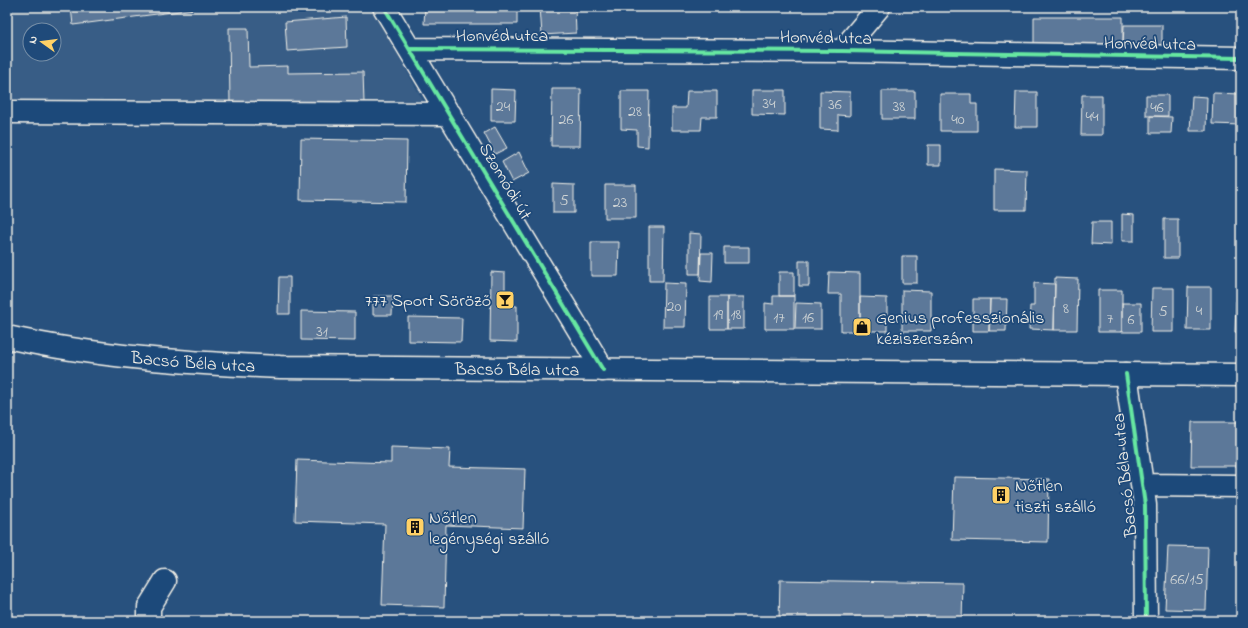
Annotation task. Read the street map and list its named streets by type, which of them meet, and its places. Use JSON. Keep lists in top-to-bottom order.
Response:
{
  "streets": {
    "street": ["Honvéd utca", "Szomódi út", "Bacsó Béla utca"]
  },
  "crossings": [
    ["Honvéd utca", "Szomódi út"],
    ["Szomódi út", "Bacsó Béla utca"]
  ],
  "places": {
    "bar": ["777 Sport Söröző"],
    "shop": ["Genius professzionális kéziszerszám"],
    "building": ["Nőtlen tiszti szálló", "Nőtlen legénységi szálló"]
  },
  "house_numbers": [
    "34",
    "36",
    "24",
    "38",
    "46",
    "28",
    "44",
    "26",
    "40",
    "5",
    "23",
    "20",
    "8",
    "4",
    "5",
    "19",
    "18",
    "17",
    "16",
    "7",
    "6",
    "31",
    "66/15"
  ],
  "north": "left"
}
